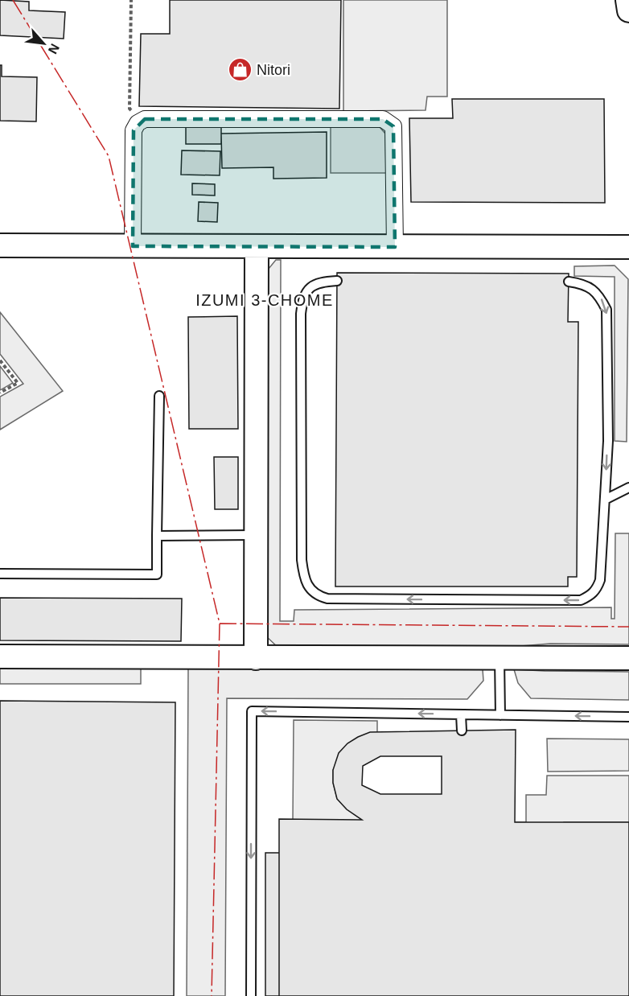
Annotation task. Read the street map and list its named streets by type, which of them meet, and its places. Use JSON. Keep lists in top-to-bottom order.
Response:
{
  "districts": ["IZUMI 3-CHOME"],
  "places": {
    "shop": ["Nitori"]
  },
  "north": "bottom right"
}
